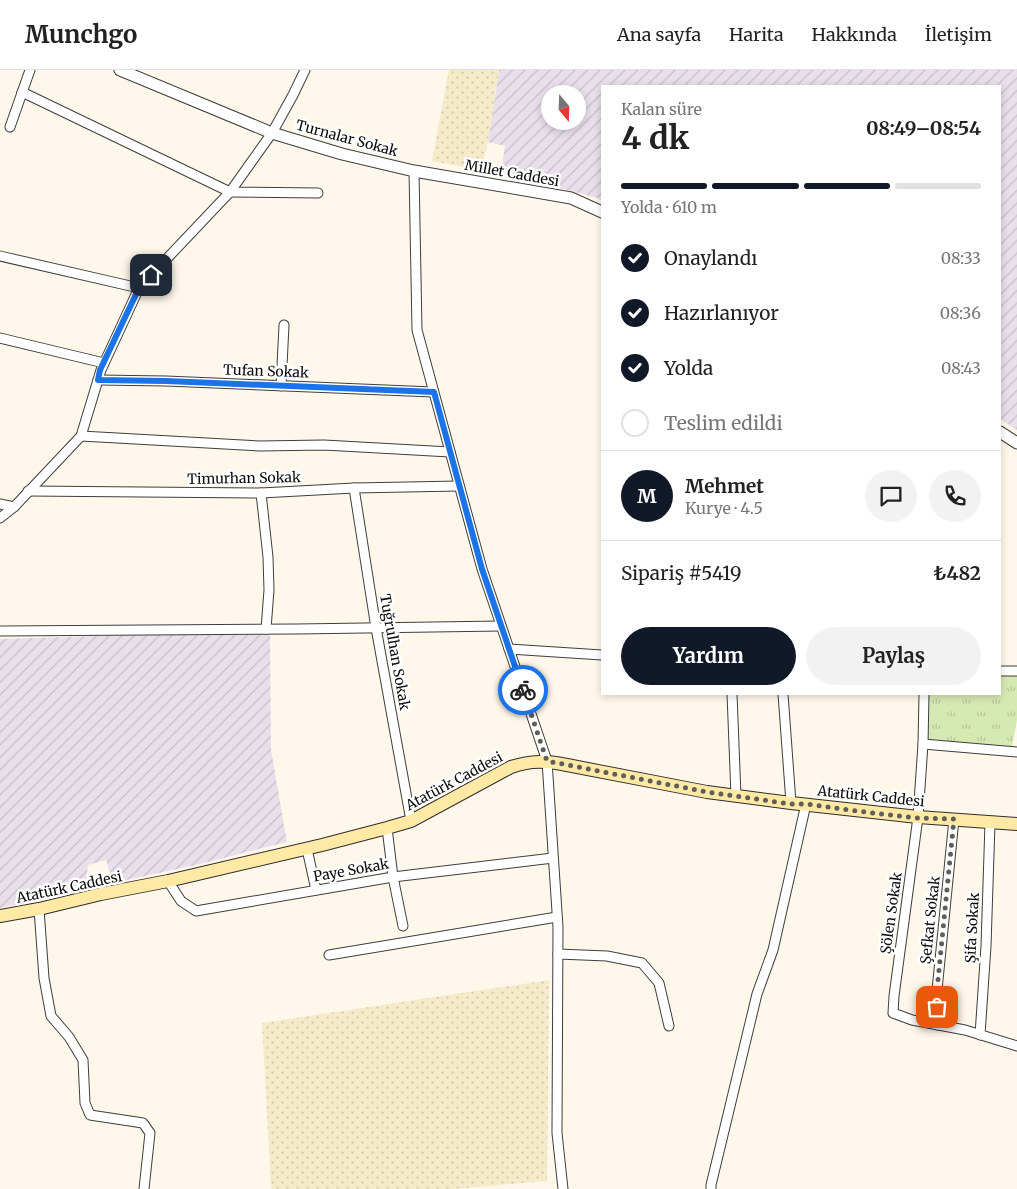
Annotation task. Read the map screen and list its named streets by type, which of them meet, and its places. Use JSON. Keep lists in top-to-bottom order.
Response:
{
  "streets": {
    "main road": ["Atatürk Caddesi"],
    "street": [
      "Turnalar Sokak",
      "Millet Caddesi",
      "Tufan Sokak",
      "Timurhan Sokak",
      "Tuğrulhan Sokak",
      "Paye Sokak",
      "Şölen Sokak",
      "Şefkat Sokak",
      "Şifa Sokak"
    ]
  },
  "crossings": [
    ["Turnalar Sokak", "Millet Caddesi"],
    ["Timurhan Sokak", "Tuğrulhan Sokak"],
    ["Tuğrulhan Sokak", "Atatürk Caddesi"],
    ["Atatürk Caddesi", "Paye Sokak"],
    ["Atatürk Caddesi", "Şölen Sokak"],
    ["Atatürk Caddesi", "Şefkat Sokak"],
    ["Atatürk Caddesi", "Şifa Sokak"],
    ["Şölen Sokak", "Şefkat Sokak"]
  ],
  "north": "bottom",
  "page": {
    "header": "Munchgo",
    "nav": [
      "Ana sayfa",
      "Harita",
      "Hakkında",
      "İletişim"
    ],
    "heading": ["4 dk", "Kalan süre", "08:49–08:54"],
    "panel": [
      "Mehmet",
      "Kurye · 4.5",
      "Sipariş #5419",
      "₺482"
    ],
    "bar": "Yolda · 610 m",
    "list": [
      ["Onaylandı", "08:33"],
      ["Hazırlanıyor", "08:36"],
      ["Yolda", "08:43"],
      "Teslim edildi"
    ],
    "round": "M",
    "buttons": ["Yardım", "Paylaş"]
  }
}
